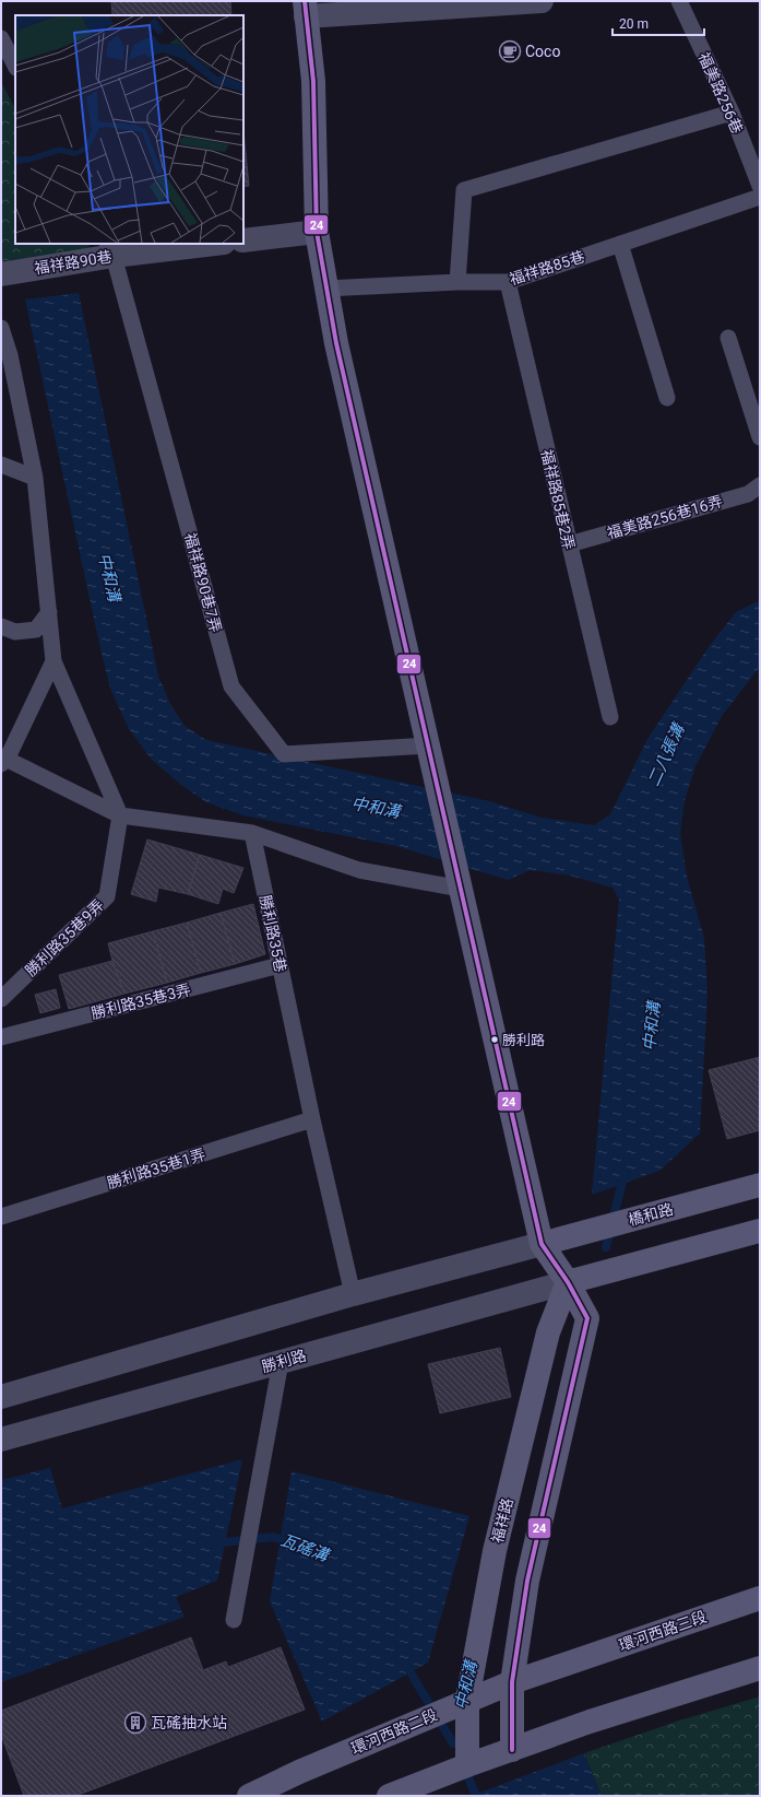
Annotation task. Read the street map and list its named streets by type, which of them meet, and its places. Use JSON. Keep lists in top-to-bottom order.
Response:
{
  "streets": {
    "street": [
      "福祥路90巷",
      "橋和路",
      "勝利路",
      "福祥路",
      "環河西路三段",
      "環河西路二段"
    ],
    "lane": [
      "福美路256巷",
      "福祥路85巷",
      "福祥路85巷2弄",
      "福美路256巷16弄",
      "福祥路90巷7弄",
      "勝利路35巷",
      "勝利路35巷9弄",
      "勝利路35巷3弄",
      "勝利路35巷1弄"
    ]
  },
  "crossings": [
    ["福祥路90巷", "福祥路90巷7弄"],
    ["福祥路85巷", "福祥路85巷2弄"],
    ["福祥路85巷2弄", "福美路256巷16弄"],
    ["勝利路35巷", "勝利路35巷3弄"],
    ["勝利路35巷", "勝利路35巷1弄"],
    ["勝利路", "福祥路"],
    ["福祥路", "環河西路二段"],
    ["環河西路三段", "環河西路二段"]
  ],
  "water": ["中和溝", "二八張溝", "瓦磘溝"],
  "places": {
    "cafe": ["Coco"],
    "other": ["勝利路"],
    "building": ["瓦磘抽水站"]
  },
  "lines": ["transit line 24"],
  "scale_bar": "20 m"
}
